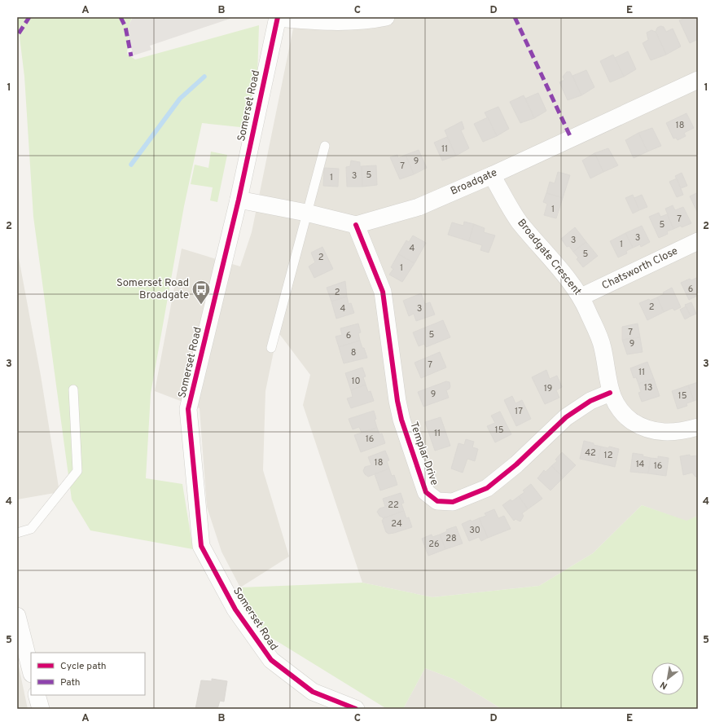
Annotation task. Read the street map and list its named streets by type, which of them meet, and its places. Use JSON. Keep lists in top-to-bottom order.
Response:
{
  "streets": {
    "street": [
      "Somerset Road",
      "Broadgate",
      "Broadgate Crescent",
      "Chatsworth Close",
      "Templar Drive"
    ]
  },
  "crossings": [
    ["Somerset Road", "Broadgate"],
    ["Broadgate", "Broadgate Crescent"],
    ["Broadgate", "Templar Drive"],
    ["Broadgate Crescent", "Chatsworth Close"],
    ["Broadgate Crescent", "Templar Drive"]
  ],
  "places": {
    "bus stop": ["Somerset Road Broadgate"]
  },
  "house_numbers": [
    "18",
    "11",
    "9",
    "7",
    "5",
    "3",
    "1",
    "1",
    "7",
    "5",
    "3",
    "3",
    "1",
    "4",
    "5",
    "2",
    "1",
    "6",
    "2",
    "2",
    "4",
    "3",
    "7",
    "5",
    "6",
    "9",
    "8",
    "7",
    "11",
    "10",
    "13",
    "19",
    "9",
    "15",
    "17",
    "15",
    "11",
    "16",
    "42",
    "12",
    "18",
    "14",
    "16",
    "22",
    "24",
    "30",
    "28",
    "26"
  ],
  "legend": ["Cycle path", "Path"],
  "north": "bottom left",
  "grid": {
    "columns": [
      "A",
      "B",
      "C",
      "D",
      "E"
    ],
    "rows": [
      "1",
      "2",
      "3",
      "4",
      "5"
    ]
  }
}
